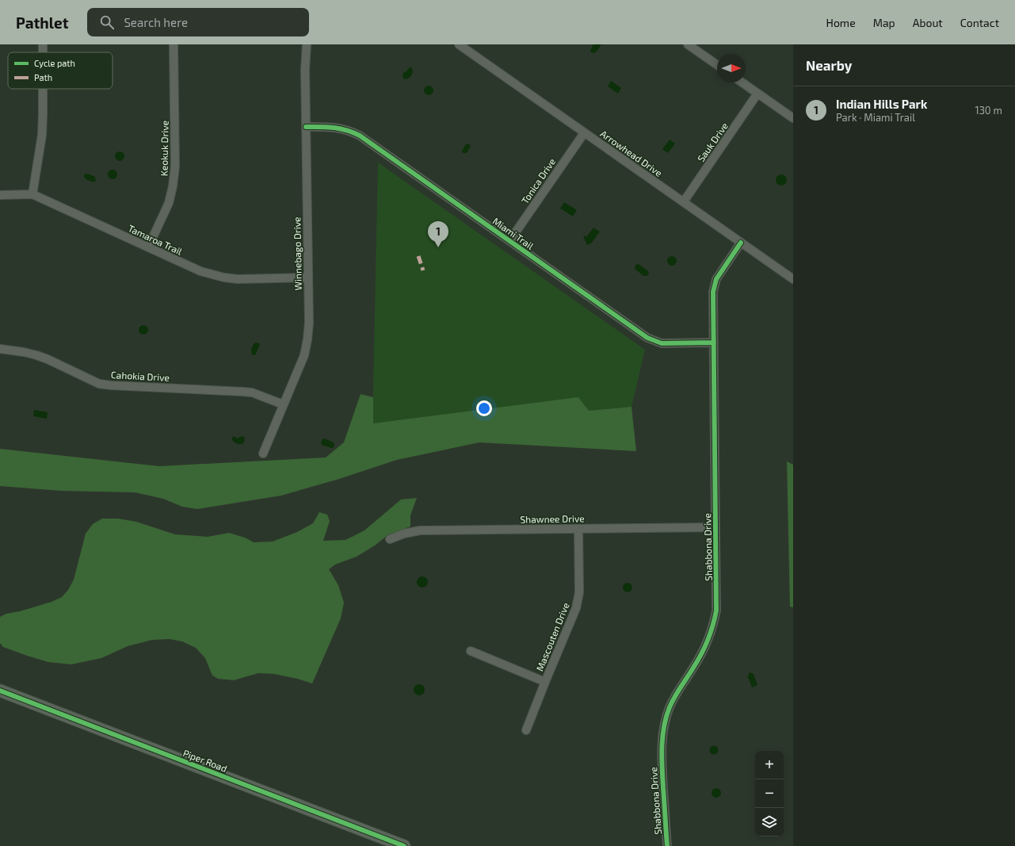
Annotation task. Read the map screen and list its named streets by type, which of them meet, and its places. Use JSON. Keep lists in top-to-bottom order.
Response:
{
  "streets": {
    "street": [
      "Sauk Drive",
      "Keokuk Drive",
      "Arrowhead Drive",
      "Tonica Drive",
      "Miami Trail",
      "Tamaroa Trail",
      "Winnebago Drive",
      "Cahokia Drive",
      "Shawnee Drive",
      "Shabbona Drive",
      "Mascouten Drive",
      "Piper Road"
    ]
  },
  "crossings": [
    ["Sauk Drive", "Arrowhead Drive"],
    ["Keokuk Drive", "Tamaroa Trail"],
    ["Arrowhead Drive", "Tonica Drive"],
    ["Arrowhead Drive", "Shabbona Drive"],
    ["Tonica Drive", "Miami Trail"],
    ["Miami Trail", "Winnebago Drive"],
    ["Miami Trail", "Shabbona Drive"],
    ["Tamaroa Trail", "Winnebago Drive"],
    ["Winnebago Drive", "Cahokia Drive"],
    ["Shawnee Drive", "Shabbona Drive"],
    ["Shawnee Drive", "Mascouten Drive"]
  ],
  "legend": ["Cycle path", "Path"],
  "north": "right",
  "page": {
    "header": "Pathlet",
    "search": "Search here",
    "nav": [
      "Home",
      "Map",
      "About",
      "Contact"
    ],
    "heading": "Nearby",
    "list": [
      {
        "mark": "1",
        "name": "Indian Hills Park",
        "note": "Park · Miami Trail",
        "value": "130 m"
      }
    ],
    "pins": "1",
    "map_buttons": ["+", "−"]
  }
}
